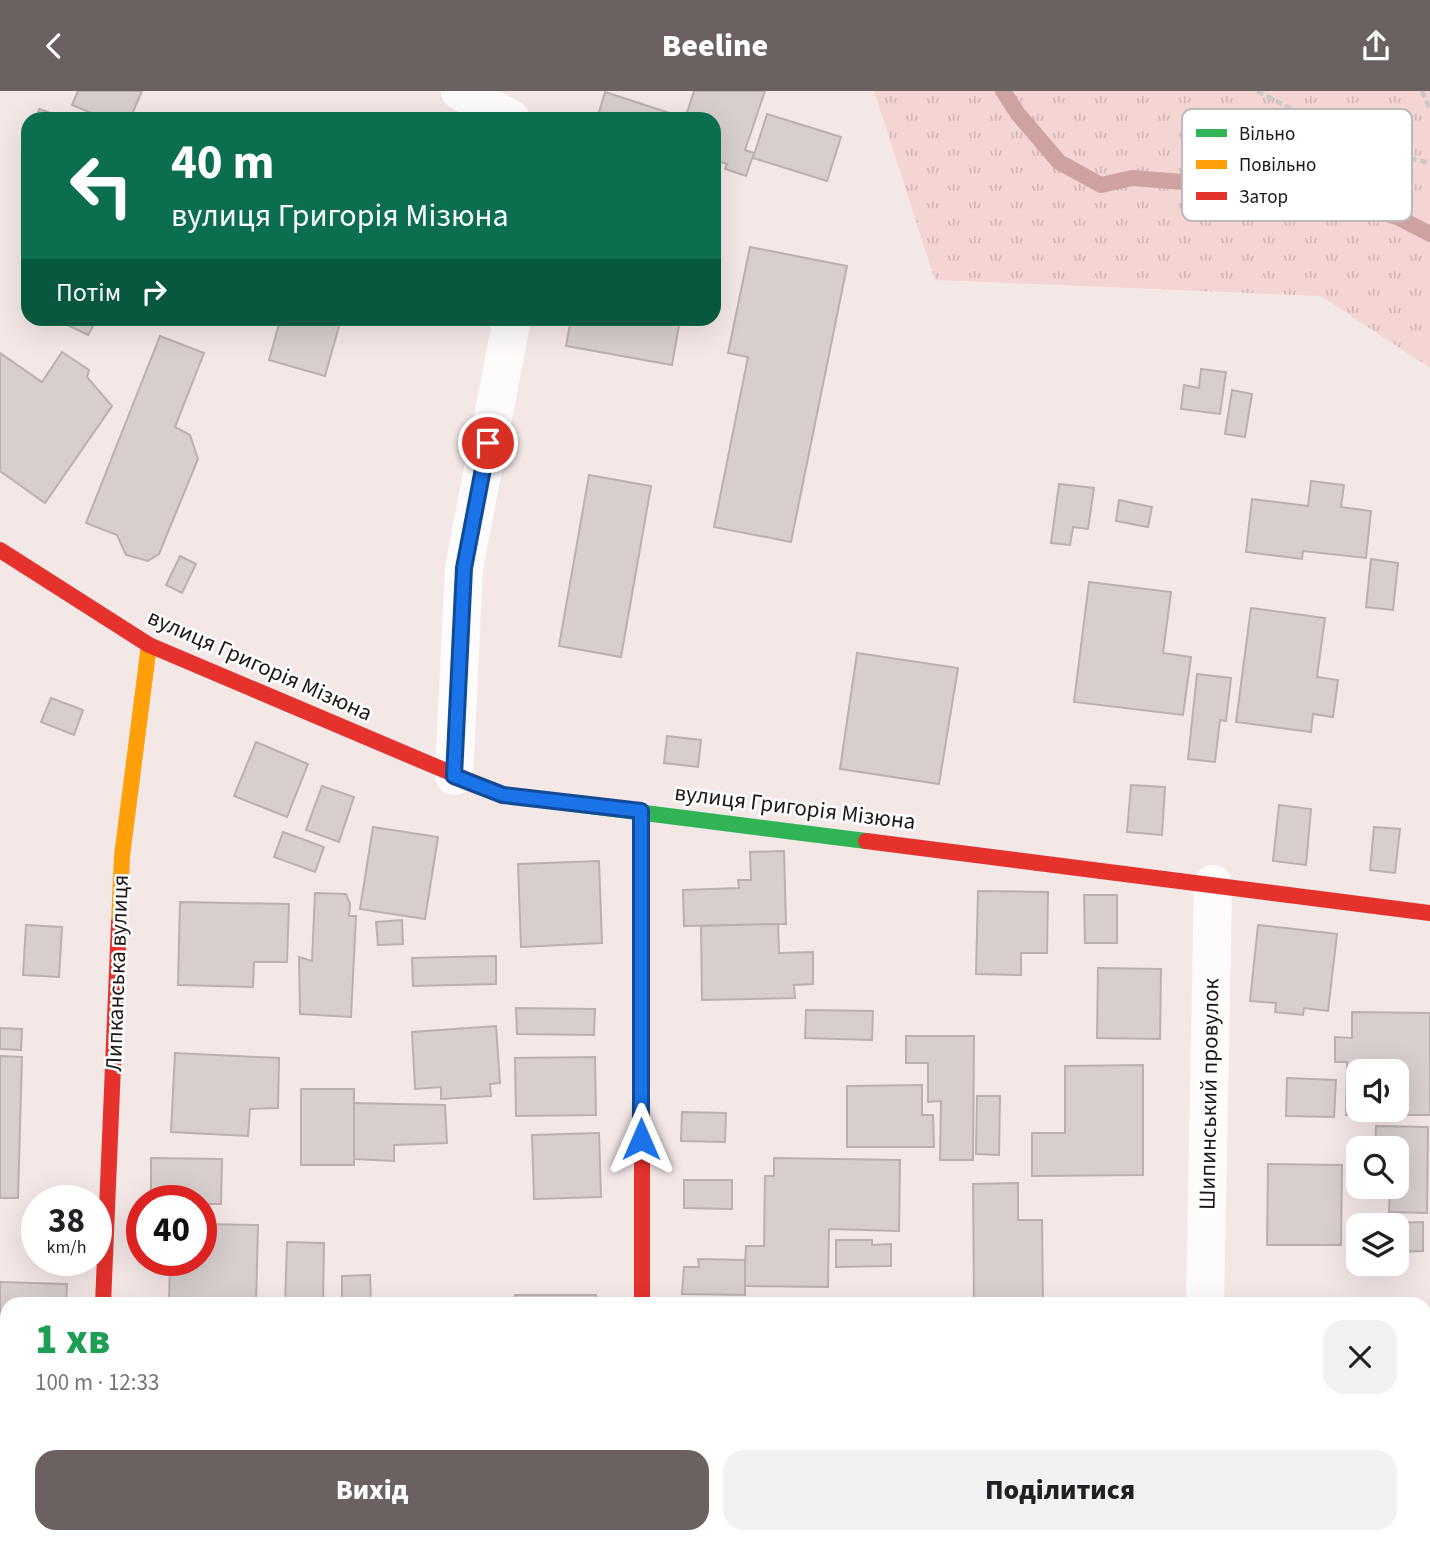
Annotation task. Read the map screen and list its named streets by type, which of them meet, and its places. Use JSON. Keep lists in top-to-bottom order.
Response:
{
  "streets": {
    "street": ["вулиця Григорія Мізюна", "Липканська вулиця", "Шипинський провулок"]
  },
  "crossings": [
    ["вулиця Григорія Мізюна", "Липканська вулиця"],
    ["вулиця Григорія Мізюна", "Шипинський провулок"]
  ],
  "legend": ["Вільно", "Повільно", "Затор"],
  "page": {
    "header": "Beeline",
    "turn": ["40 m", "вулиця Григорія Мізюна"],
    "then": "Потім",
    "speed": "38 km/h",
    "limit": "40",
    "heading": ["1 хв", "100 m · 12:33"],
    "buttons": ["Вихід", "Поділитися"]
  }
}
